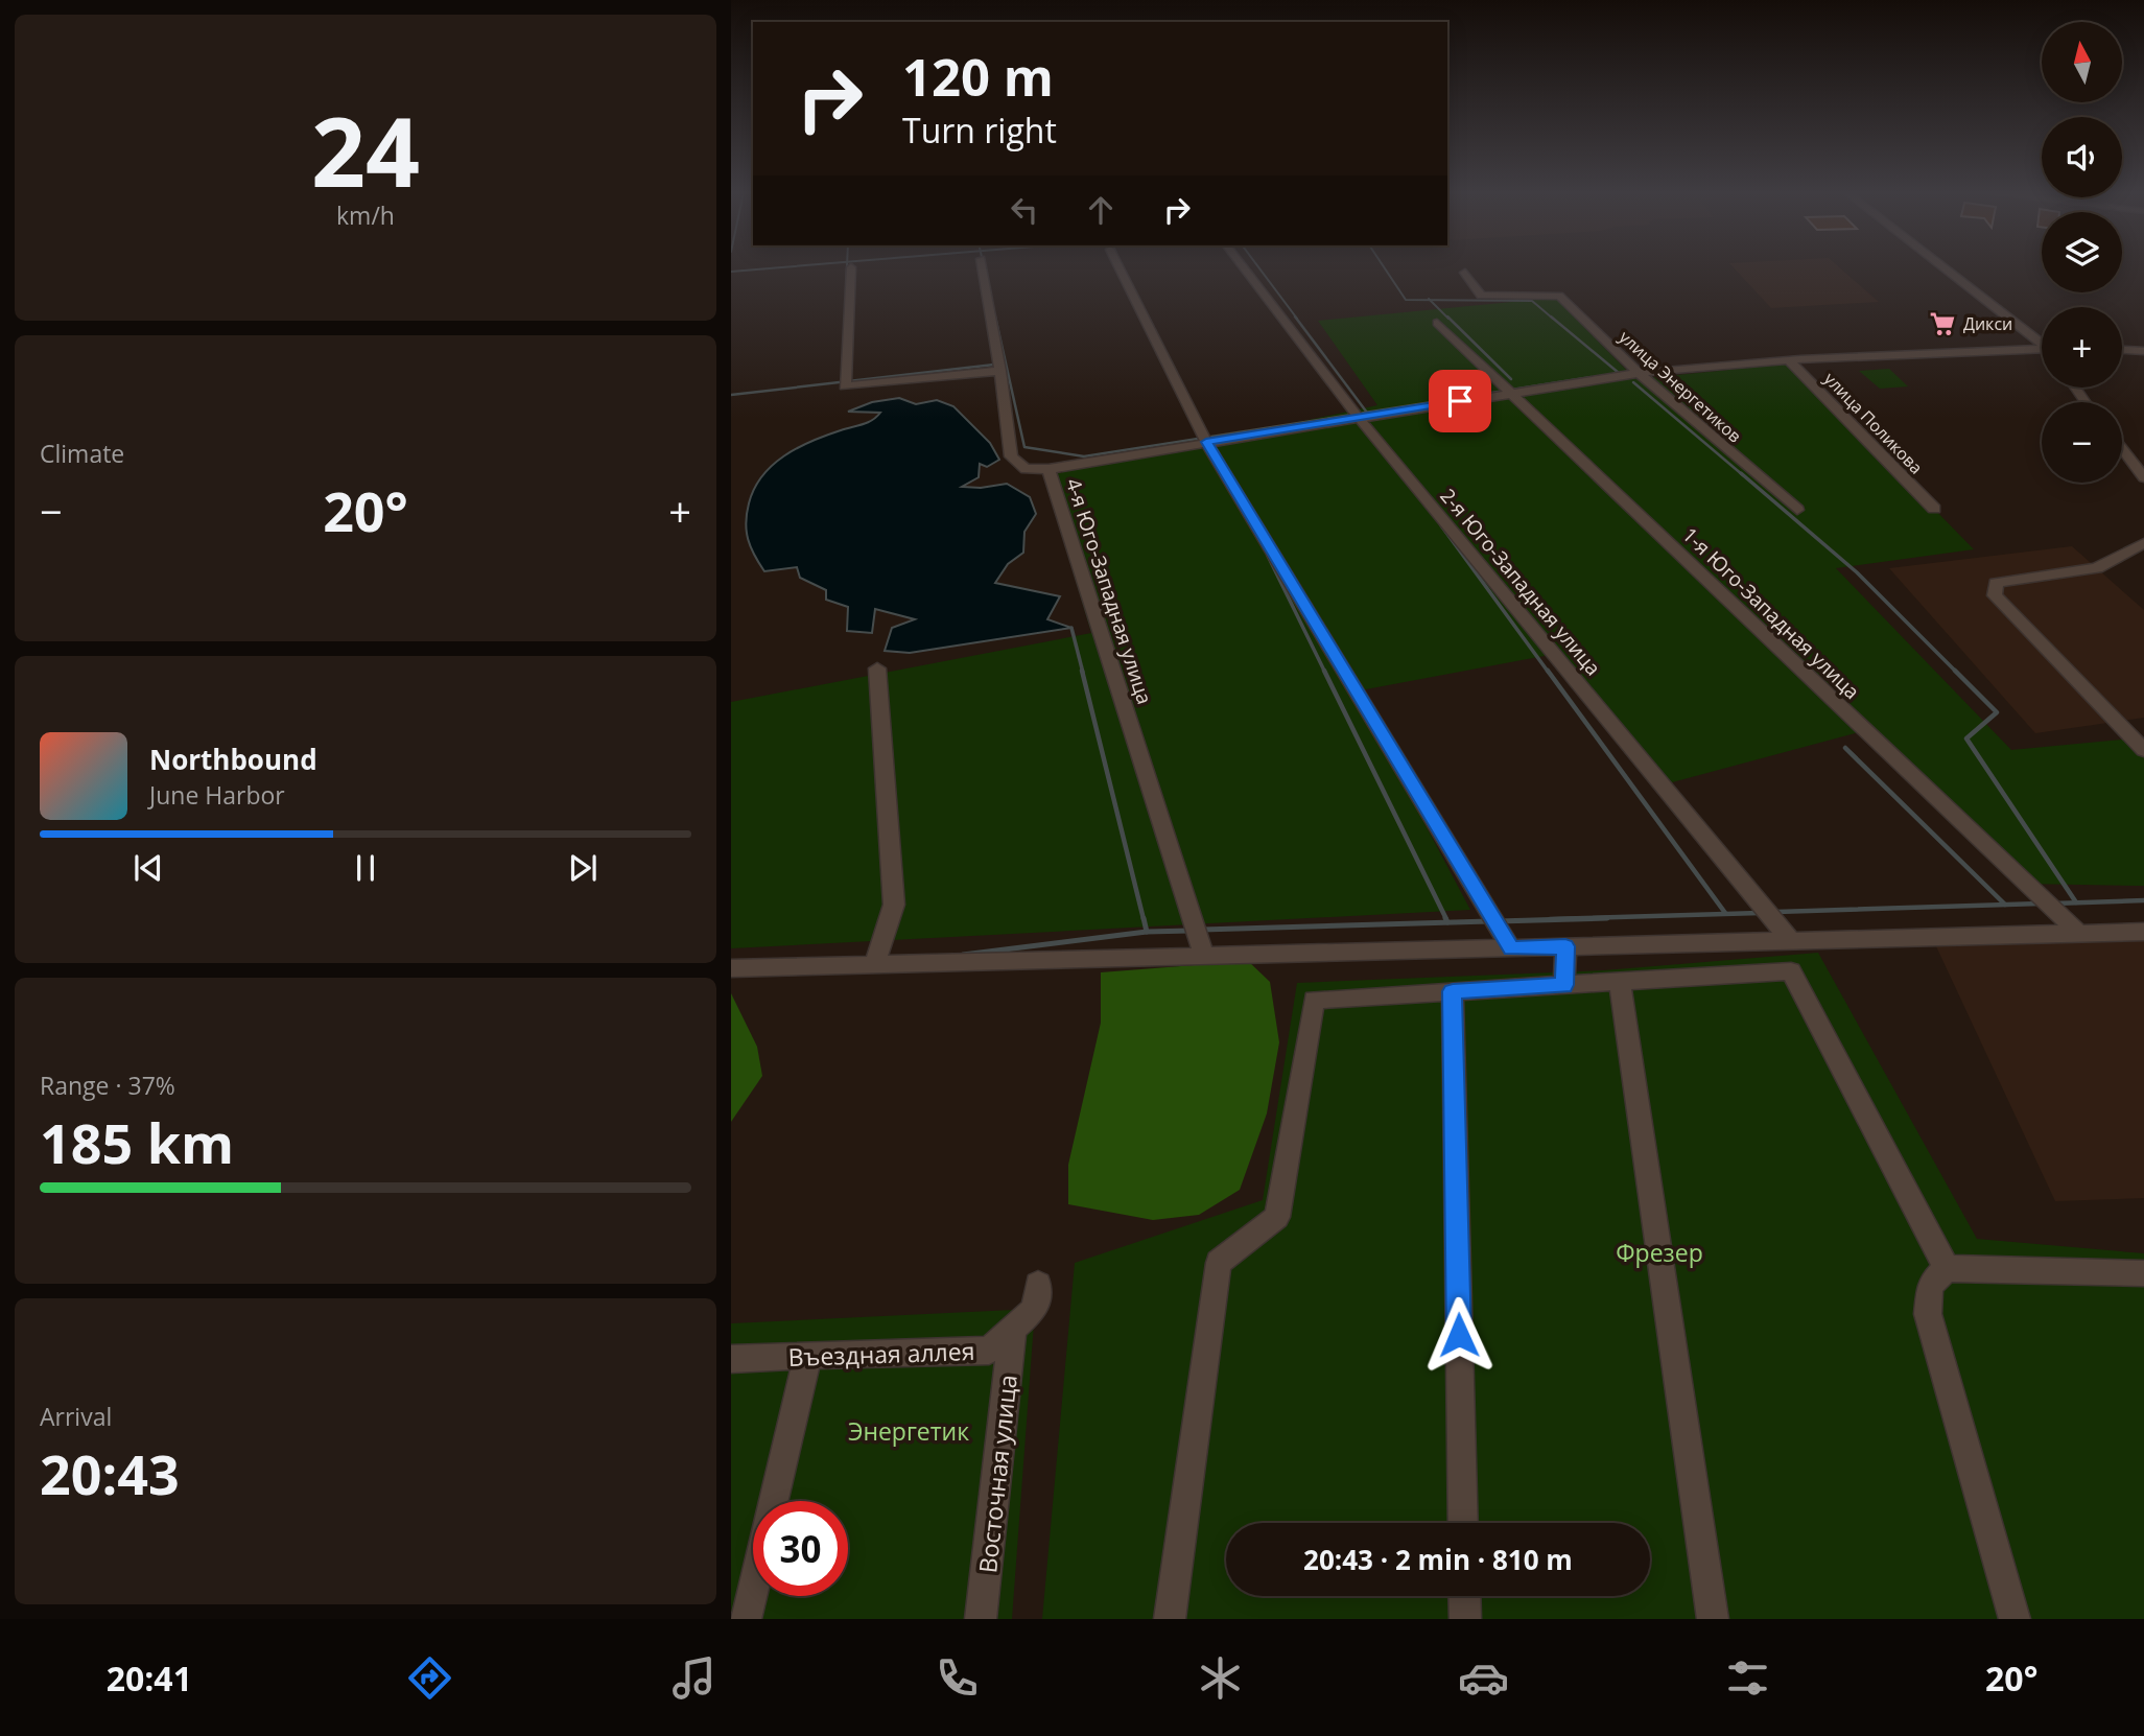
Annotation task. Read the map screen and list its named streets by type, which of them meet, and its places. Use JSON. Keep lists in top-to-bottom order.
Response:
{
  "streets": {
    "street": [
      "улица Энергетиков",
      "улица Поликова",
      "2-я Юго-Западная улица",
      "4-я Юго-Западная улица",
      "1-я Юго-Западная улица",
      "Въездная аллея",
      "Восточная улица"
    ]
  },
  "crossings": [
    ["Въездная аллея", "Восточная улица"]
  ],
  "parks": ["Фрезер", "Энергетик"],
  "places": {
    "supermarket": ["Дикси"]
  },
  "north": "top",
  "page": {
    "tile": [
      ["24", "km/h"],
      "Climate",
      ["Range · 37%", "185 km"],
      ["Arrival", "20:43"]
    ],
    "map_buttons": ["+", "−"],
    "turn": ["120 m", "Turn right"],
    "heat": ["−", "20°", "+"],
    "song": ["Northbound", "June Harbor"],
    "limit": "30",
    "trip": "20:43 · 2 min · 810 m",
    "tabs": ["20:41", "20°"]
  }
}
